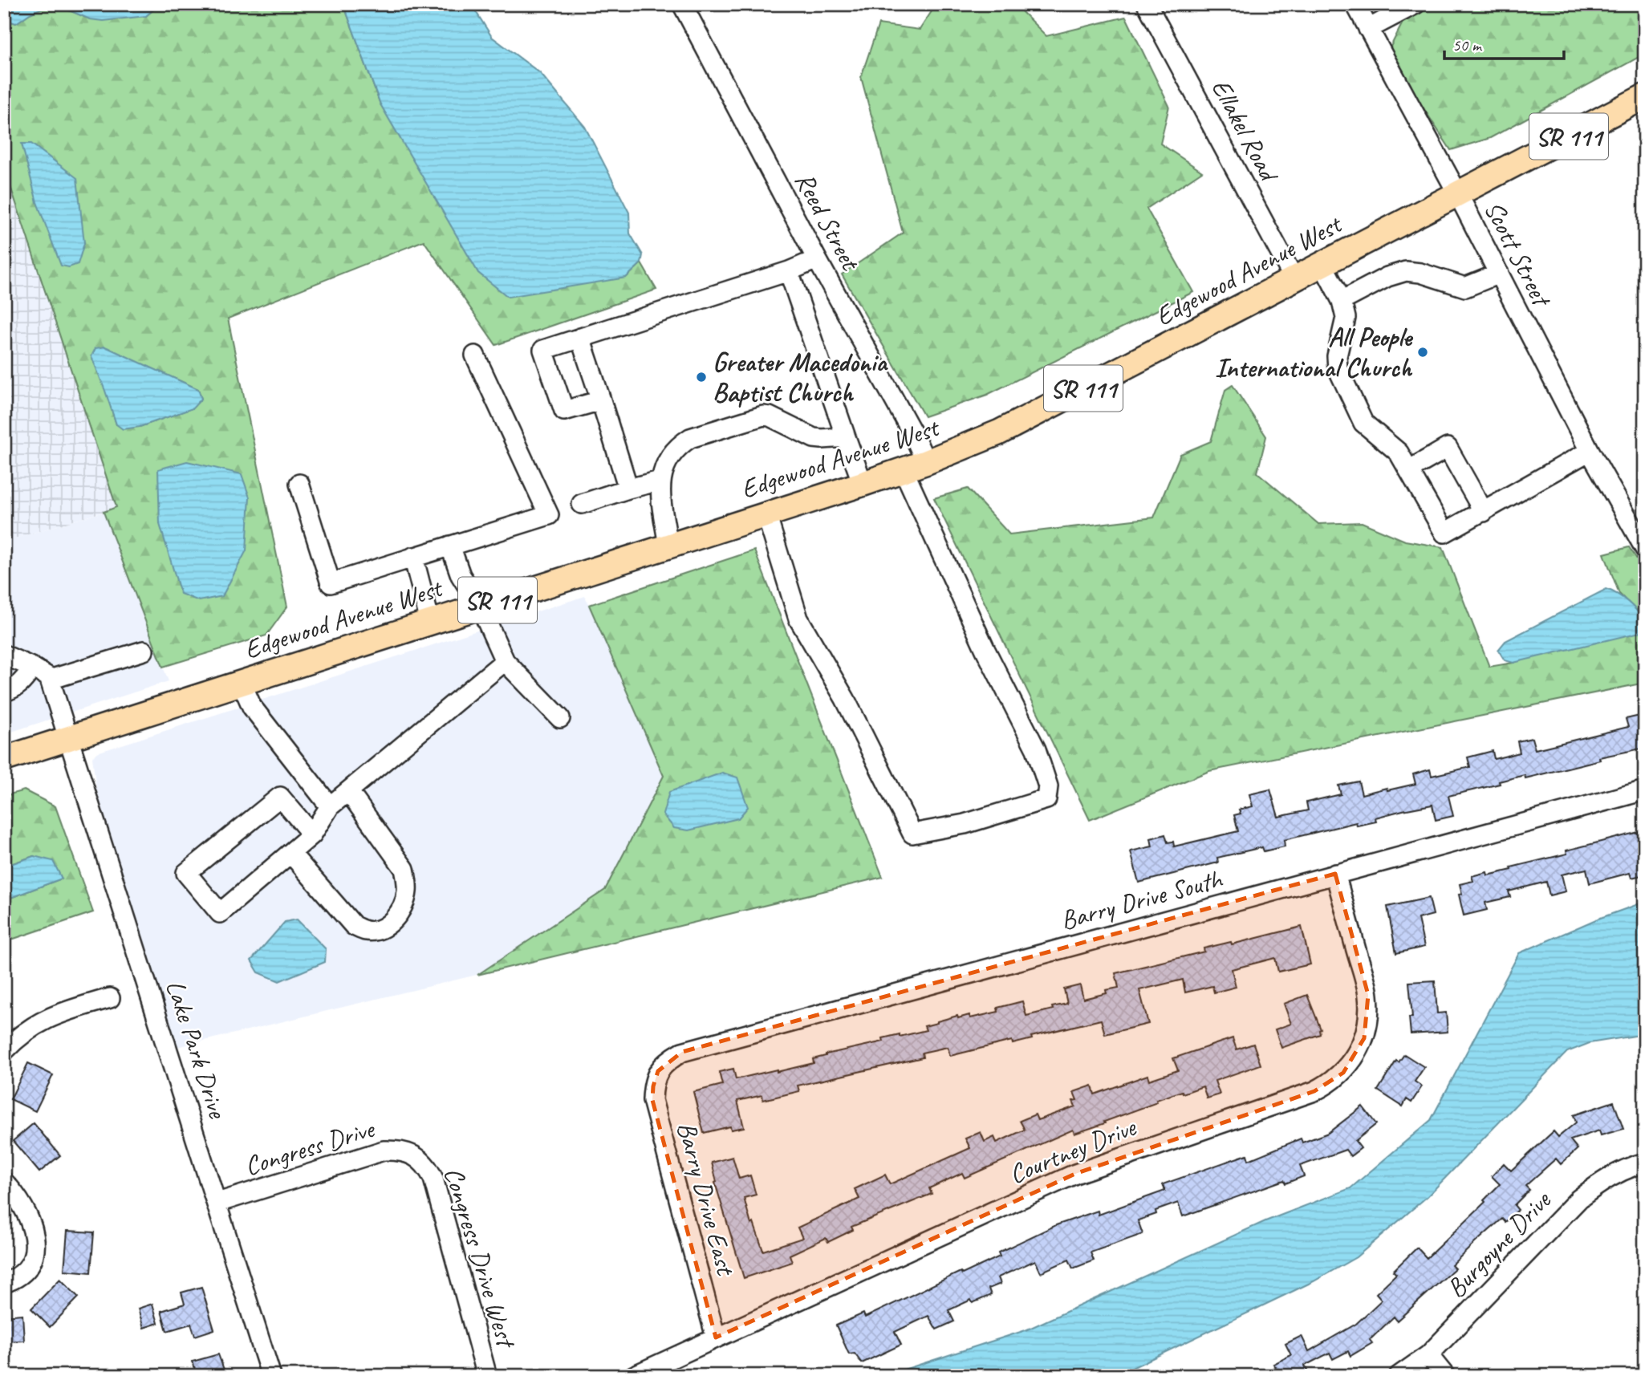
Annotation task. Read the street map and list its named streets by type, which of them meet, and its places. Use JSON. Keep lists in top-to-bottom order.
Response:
{
  "streets": {
    "main road": ["SR 111", "Edgewood Avenue West"],
    "street": [
      "Ellakel Road",
      "Reed Street",
      "Scott Street",
      "Barry Drive South",
      "Lake Park Drive",
      "Congress Drive",
      "Courtney Drive",
      "Barry Drive East",
      "Burgoyne Drive",
      "Congress Drive West"
    ]
  },
  "crossings": [
    ["Ellakel Road", "Edgewood Avenue West"],
    ["Reed Street", "Edgewood Avenue West"],
    ["Scott Street", "Edgewood Avenue West"],
    ["Edgewood Avenue West", "Lake Park Drive"],
    ["Barry Drive South", "Courtney Drive"],
    ["Barry Drive South", "Barry Drive East"],
    ["Lake Park Drive", "Congress Drive"],
    ["Congress Drive", "Congress Drive West"],
    ["Courtney Drive", "Barry Drive East"]
  ],
  "places": ["All People International Church", "Greater Macedonia Baptist Church"],
  "scale_bar": "50 m"
}
